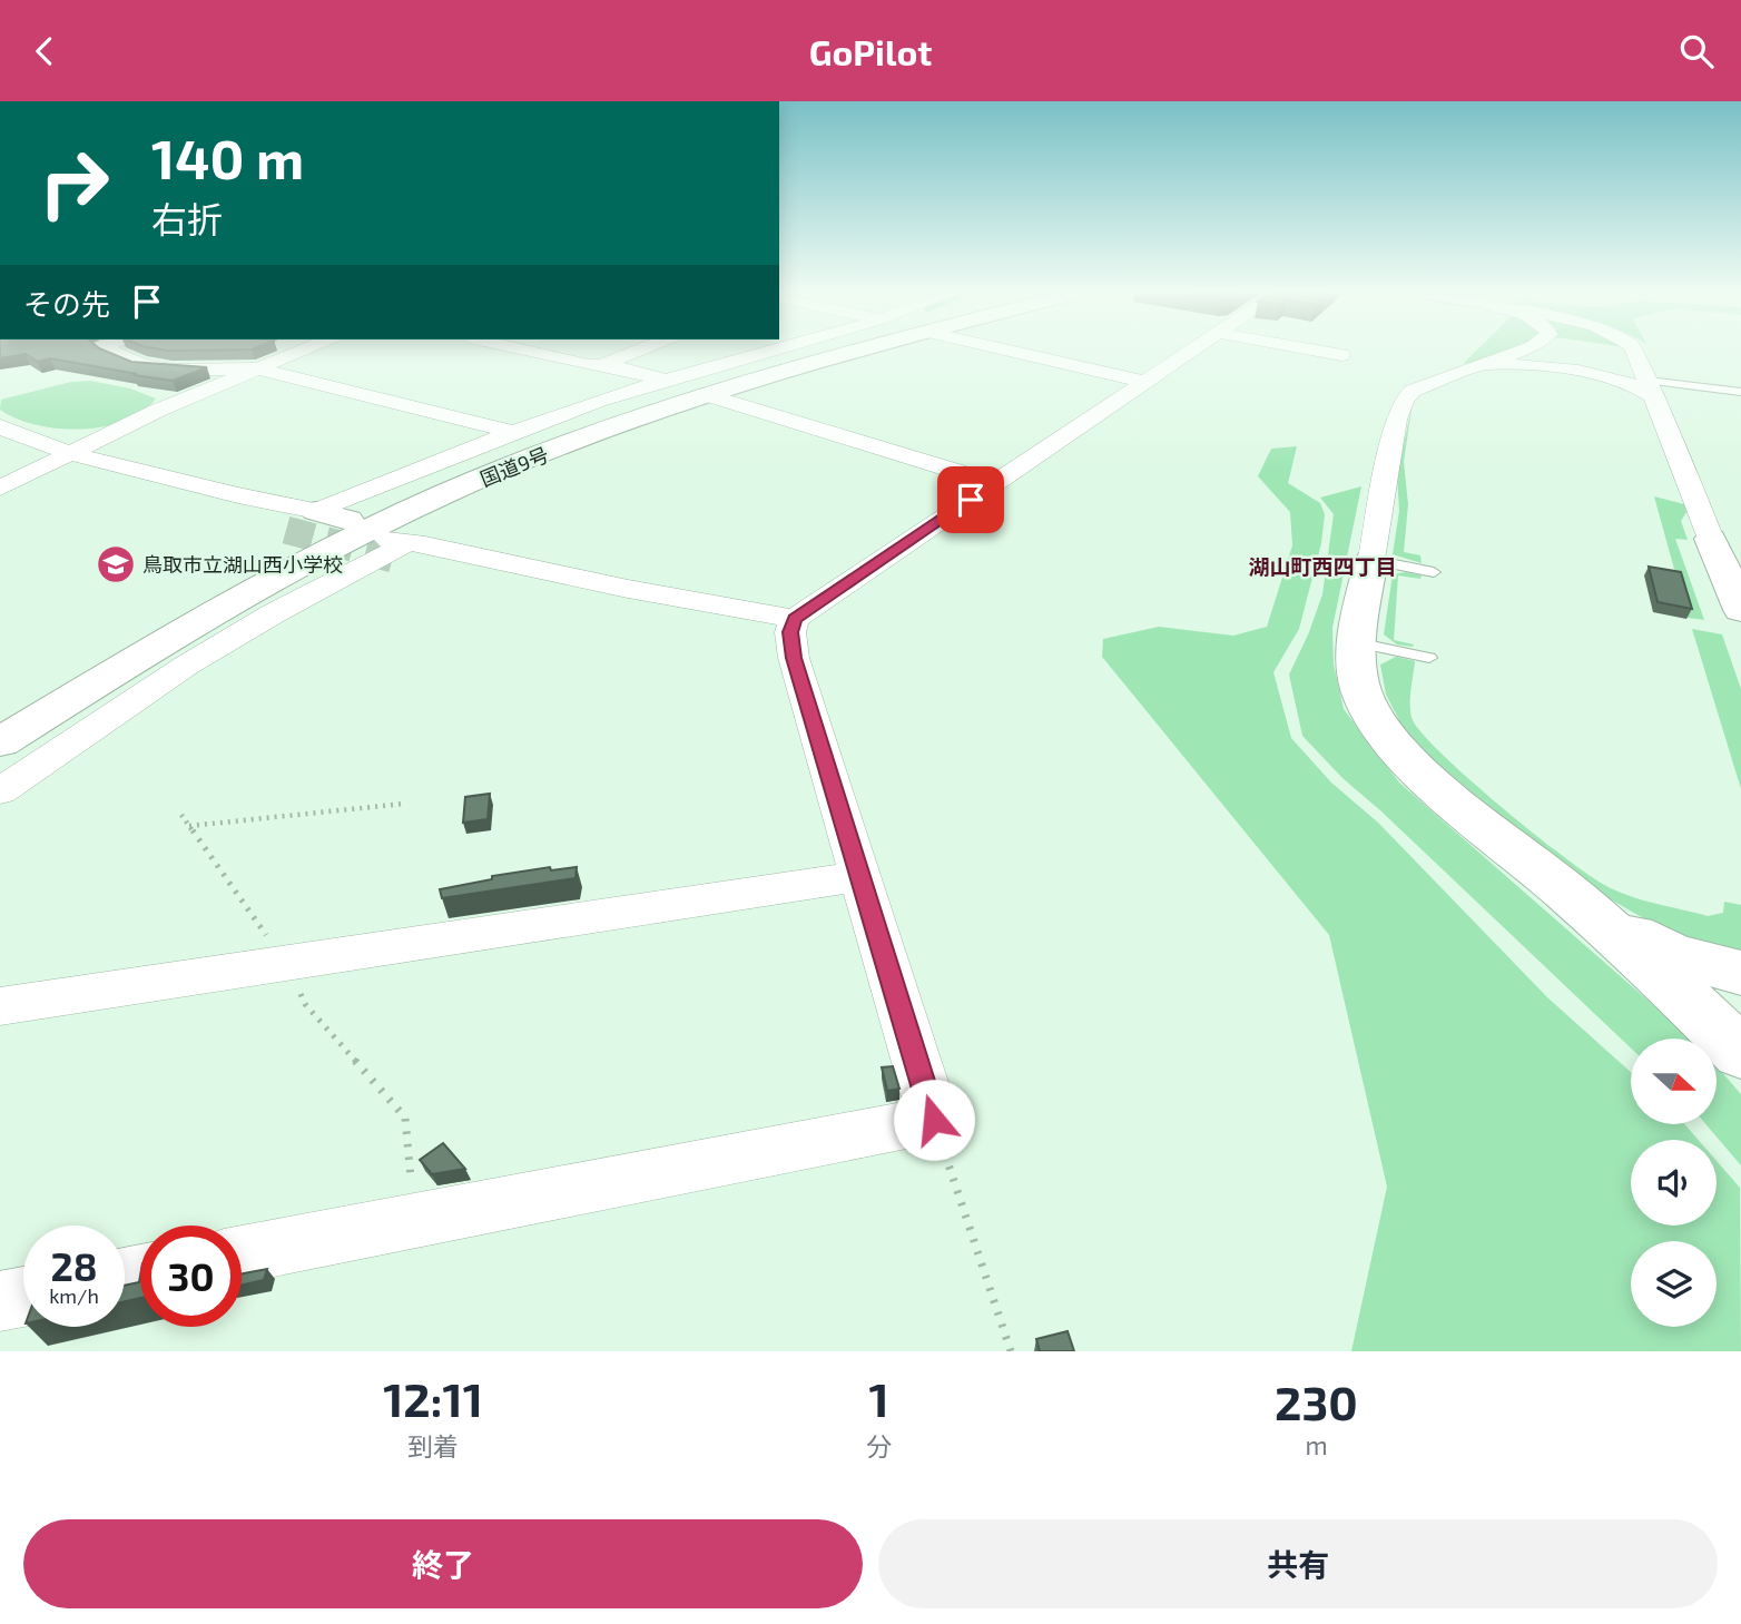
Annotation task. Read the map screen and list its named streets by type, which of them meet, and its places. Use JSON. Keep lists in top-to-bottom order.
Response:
{
  "streets": {
    "main road": ["国道9号"]
  },
  "districts": ["湖山町西四丁目"],
  "places": {
    "school or university": ["鳥取市立湖山西小学校"]
  },
  "north": "right",
  "page": {
    "header": "GoPilot",
    "turn": ["140 m", "右折"],
    "then": "その先",
    "speed": "28 km/h",
    "limit": "30",
    "eta": [
      "12:11",
      "到着",
      "1",
      "分",
      "230",
      "m"
    ],
    "buttons": ["終了", "共有"]
  }
}
